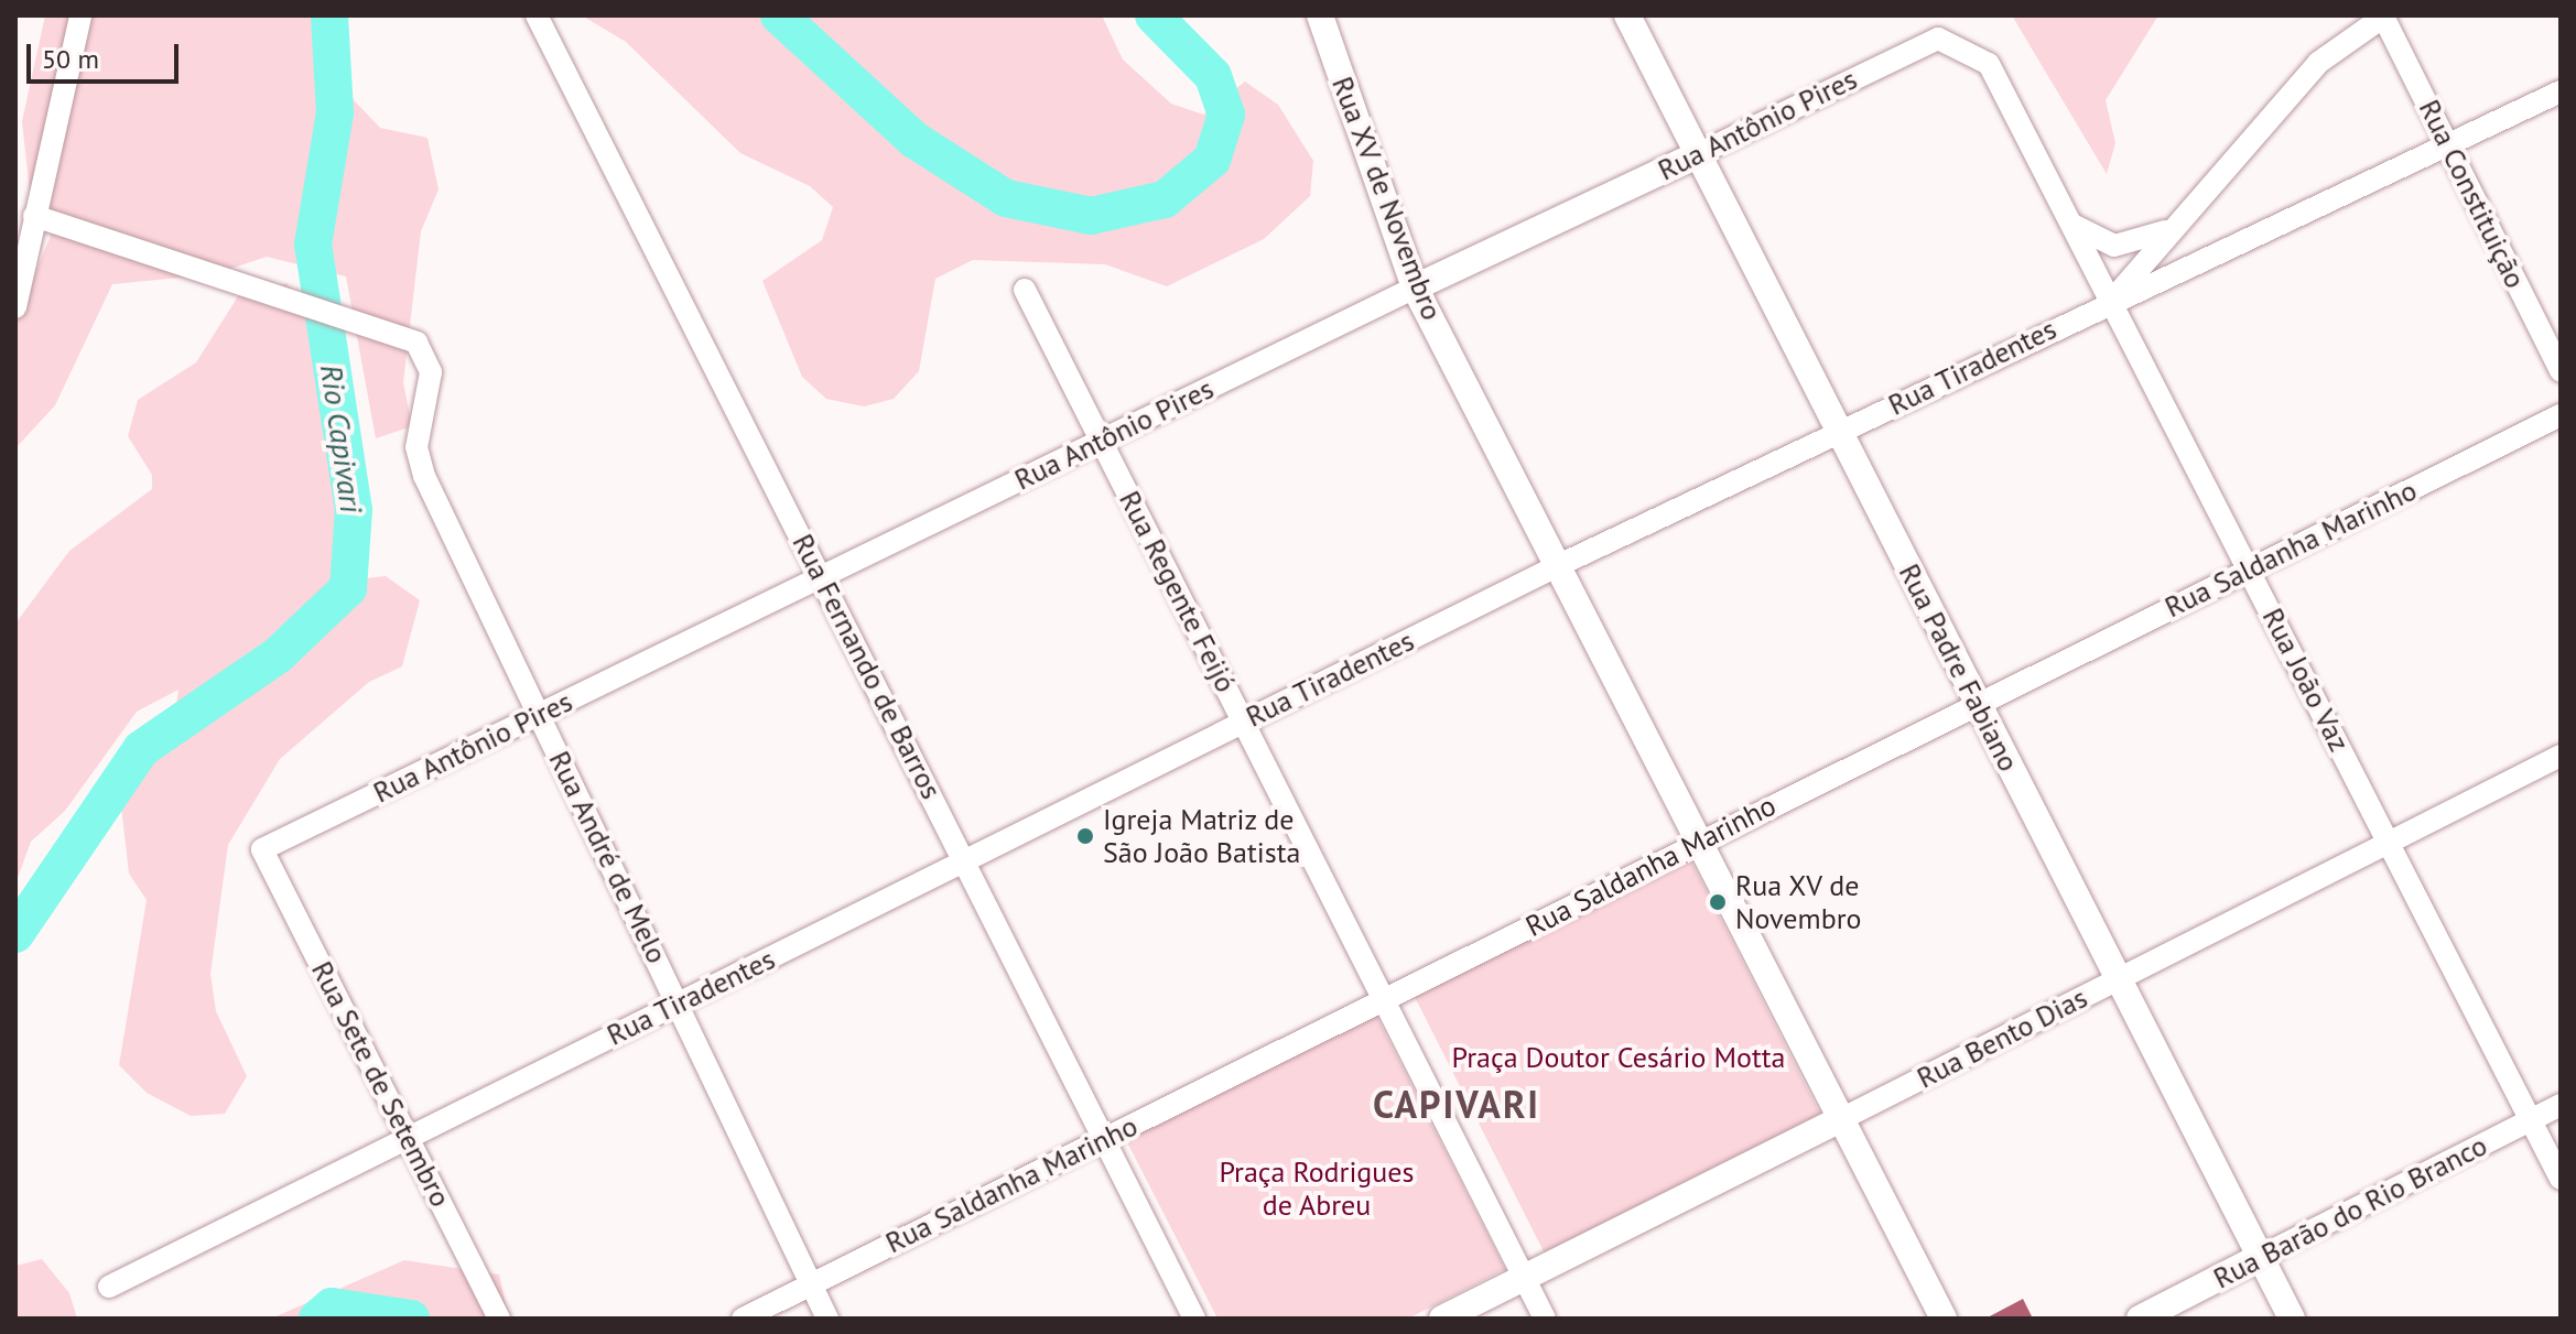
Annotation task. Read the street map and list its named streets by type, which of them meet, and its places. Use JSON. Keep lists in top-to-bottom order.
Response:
{
  "streets": {
    "main road": [
      "Rua Antônio Pires",
      "Rua XV de Novembro",
      "Rua Padre Fabiano",
      "Rua Bento Dias",
      "Rua Barão do Rio Branco"
    ],
    "street": [
      "Rua Constituição",
      "Rua Tiradentes",
      "Rua Saldanha Marinho",
      "Rua Regente Feijó",
      "Rua Fernando de Barros",
      "Rua João Vaz",
      "Rua André de Melo",
      "Rua Sete de Setembro"
    ]
  },
  "crossings": [
    ["Rua Antônio Pires", "Rua XV de Novembro"],
    ["Rua Antônio Pires", "Rua Regente Feijó"],
    ["Rua Antônio Pires", "Rua Fernando de Barros"],
    ["Rua Antônio Pires", "Rua Padre Fabiano"],
    ["Rua Antônio Pires", "Rua João Vaz"],
    ["Rua Antônio Pires", "Rua André de Melo"],
    ["Rua Antônio Pires", "Rua Sete de Setembro"],
    ["Rua Constituição", "Rua Tiradentes"],
    ["Rua XV de Novembro", "Rua Tiradentes"],
    ["Rua XV de Novembro", "Rua Saldanha Marinho"],
    ["Rua XV de Novembro", "Rua Bento Dias"],
    ["Rua Tiradentes", "Rua Regente Feijó"],
    ["Rua Tiradentes", "Rua Fernando de Barros"],
    ["Rua Tiradentes", "Rua Padre Fabiano"],
    ["Rua Tiradentes", "Rua João Vaz"],
    ["Rua Tiradentes", "Rua André de Melo"],
    ["Rua Tiradentes", "Rua Sete de Setembro"],
    ["Rua Saldanha Marinho", "Rua Regente Feijó"],
    ["Rua Saldanha Marinho", "Rua Fernando de Barros"],
    ["Rua Saldanha Marinho", "Rua Padre Fabiano"],
    ["Rua Saldanha Marinho", "Rua João Vaz"],
    ["Rua Saldanha Marinho", "Rua André de Melo"],
    ["Rua Regente Feijó", "Rua Bento Dias"],
    ["Rua Padre Fabiano", "Rua Bento Dias"],
    ["Rua Padre Fabiano", "Rua Barão do Rio Branco"],
    ["Rua João Vaz", "Rua Bento Dias"],
    ["Rua João Vaz", "Rua Barão do Rio Branco"]
  ],
  "districts": ["CAPIVARI"],
  "water": ["Rio Capivari"],
  "parks": ["Praça Doutor Cesário Motta", "Praça Rodrigues de Abreu"],
  "places": ["Igreja Matriz de São João Batista", "Rua XV de Novembro"],
  "scale_bar": "50 m"
}
